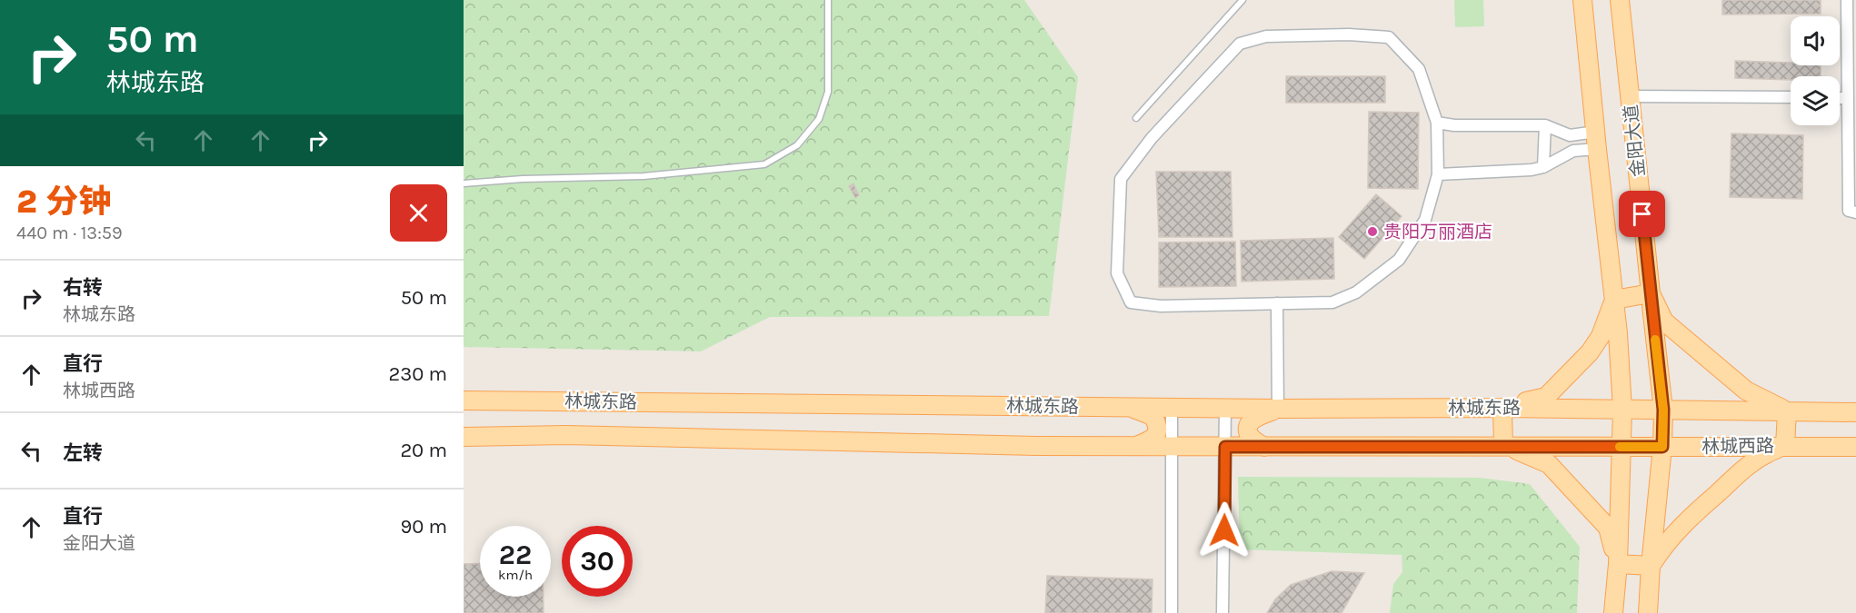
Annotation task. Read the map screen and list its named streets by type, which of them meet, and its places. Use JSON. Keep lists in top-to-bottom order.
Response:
{
  "streets": {
    "main road": ["金阳大道", "林城东路", "林城西路"]
  },
  "crossings": [
    ["金阳大道", "林城东路"],
    ["金阳大道", "林城西路"],
    ["林城东路", "林城西路"]
  ],
  "places": ["贵阳万丽酒店"],
  "page": {
    "turn": ["50 m", "林城东路"],
    "heading": ["2 分钟", "440 m · 13:59"],
    "list": [
      {
        "name": "右转",
        "note": "林城东路",
        "value": "50 m"
      },
      {
        "name": "直行",
        "note": "林城西路",
        "value": "230 m"
      },
      {
        "name": "左转",
        "value": "20 m"
      },
      {
        "name": "直行",
        "note": "金阳大道",
        "value": "90 m"
      }
    ],
    "speed": "22 km/h",
    "limit": "30"
  }
}
